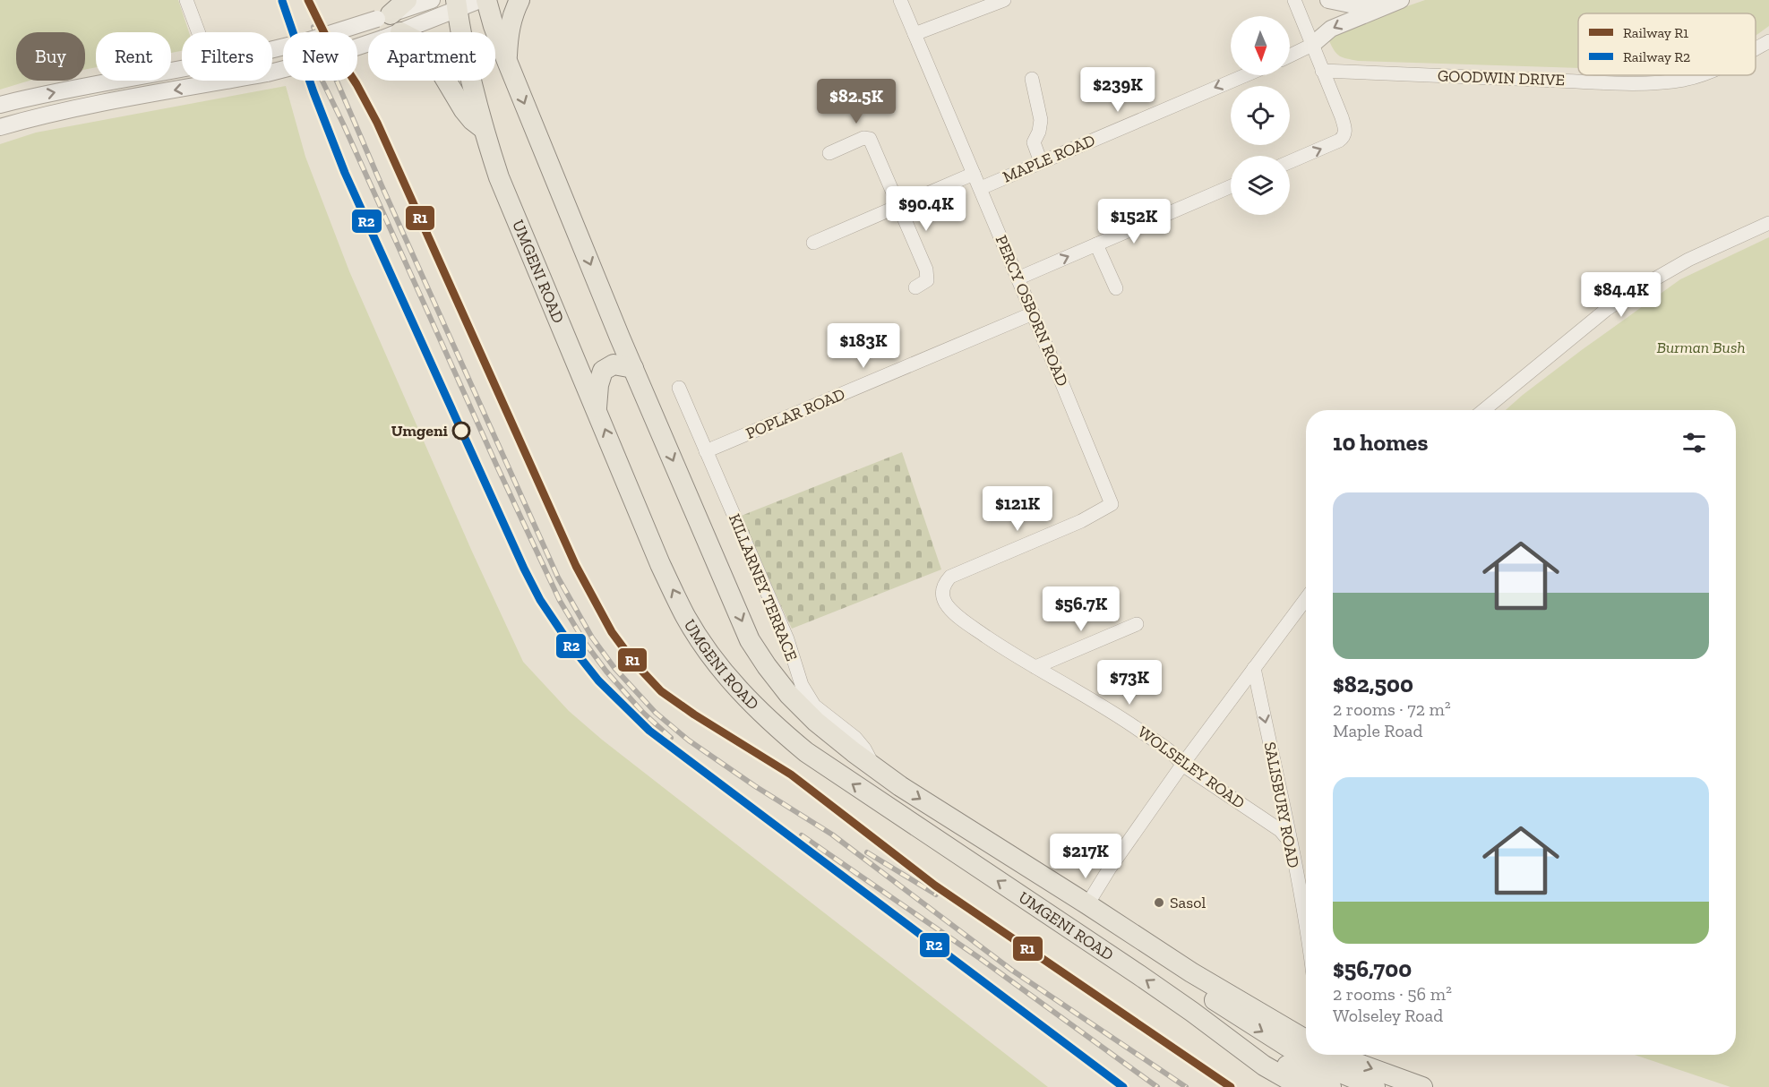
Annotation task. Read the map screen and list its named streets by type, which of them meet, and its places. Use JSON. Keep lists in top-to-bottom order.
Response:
{
  "streets": {
    "main road": ["UMGENI ROAD"],
    "street": [
      "GOODWIN DRIVE",
      "MAPLE ROAD",
      "PERCY OSBORN ROAD",
      "POPLAR ROAD",
      "KILLARNEY TERRACE",
      "WOLSELEY ROAD",
      "SALISBURY ROAD"
    ]
  },
  "crossings": [
    ["MAPLE ROAD", "PERCY OSBORN ROAD"],
    ["UMGENI ROAD", "KILLARNEY TERRACE"],
    ["PERCY OSBORN ROAD", "POPLAR ROAD"],
    ["PERCY OSBORN ROAD", "WOLSELEY ROAD"],
    ["POPLAR ROAD", "KILLARNEY TERRACE"],
    ["WOLSELEY ROAD", "SALISBURY ROAD"]
  ],
  "one_way": ["SALISBURY ROAD"],
  "parks": ["Burman Bush"],
  "places": ["Umgeni", "Sasol"],
  "lines": ["rail line R1", "rail line R2"],
  "legend": ["Railway R1", "Railway R2"],
  "north": "bottom",
  "page": {
    "chip": [
      "Buy",
      "Rent",
      "Filters",
      "New",
      "Apartment"
    ],
    "price": [
      "$239K",
      "$82.5K",
      "$90.4K",
      "$152K",
      "$84.4K",
      "$183K",
      "$121K",
      "$56.7K",
      "$73K",
      "$217K"
    ],
    "heading": "10 homes",
    "list": [
      {
        "name": "$82,500",
        "note": "2 rooms · 72 m² · Maple Road"
      },
      {
        "name": "$56,700",
        "note": "2 rooms · 56 m² · Wolseley Road"
      }
    ]
  }
}
